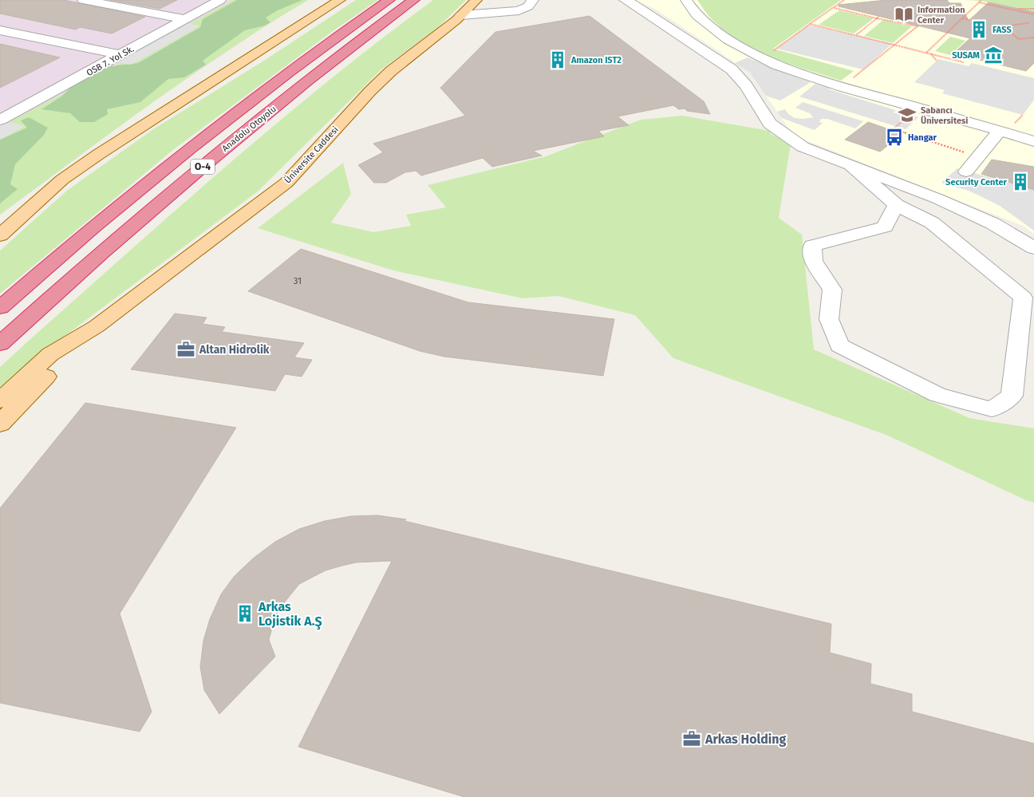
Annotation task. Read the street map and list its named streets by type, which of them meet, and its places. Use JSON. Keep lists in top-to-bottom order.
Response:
{
  "streets": {
    "highway": ["Anadolu Otoyolu", "O-4"],
    "main road": ["Üniversite Caddesi"],
    "street": ["OSB 7. Yol Sk."]
  },
  "places": {
    "library": ["Information Center"],
    "building": [
      "FASS",
      "Amazon IST2",
      "Security Center",
      "Arkas Lojistik A.Ş"
    ],
    "museum": ["SUSAM"],
    "school or university": ["Sabancı Üniversitesi"],
    "bus stop": ["Hangar"],
    "office": ["Altan Hidrolik", "Arkas Holding"]
  },
  "house_numbers": ["31"]
}
